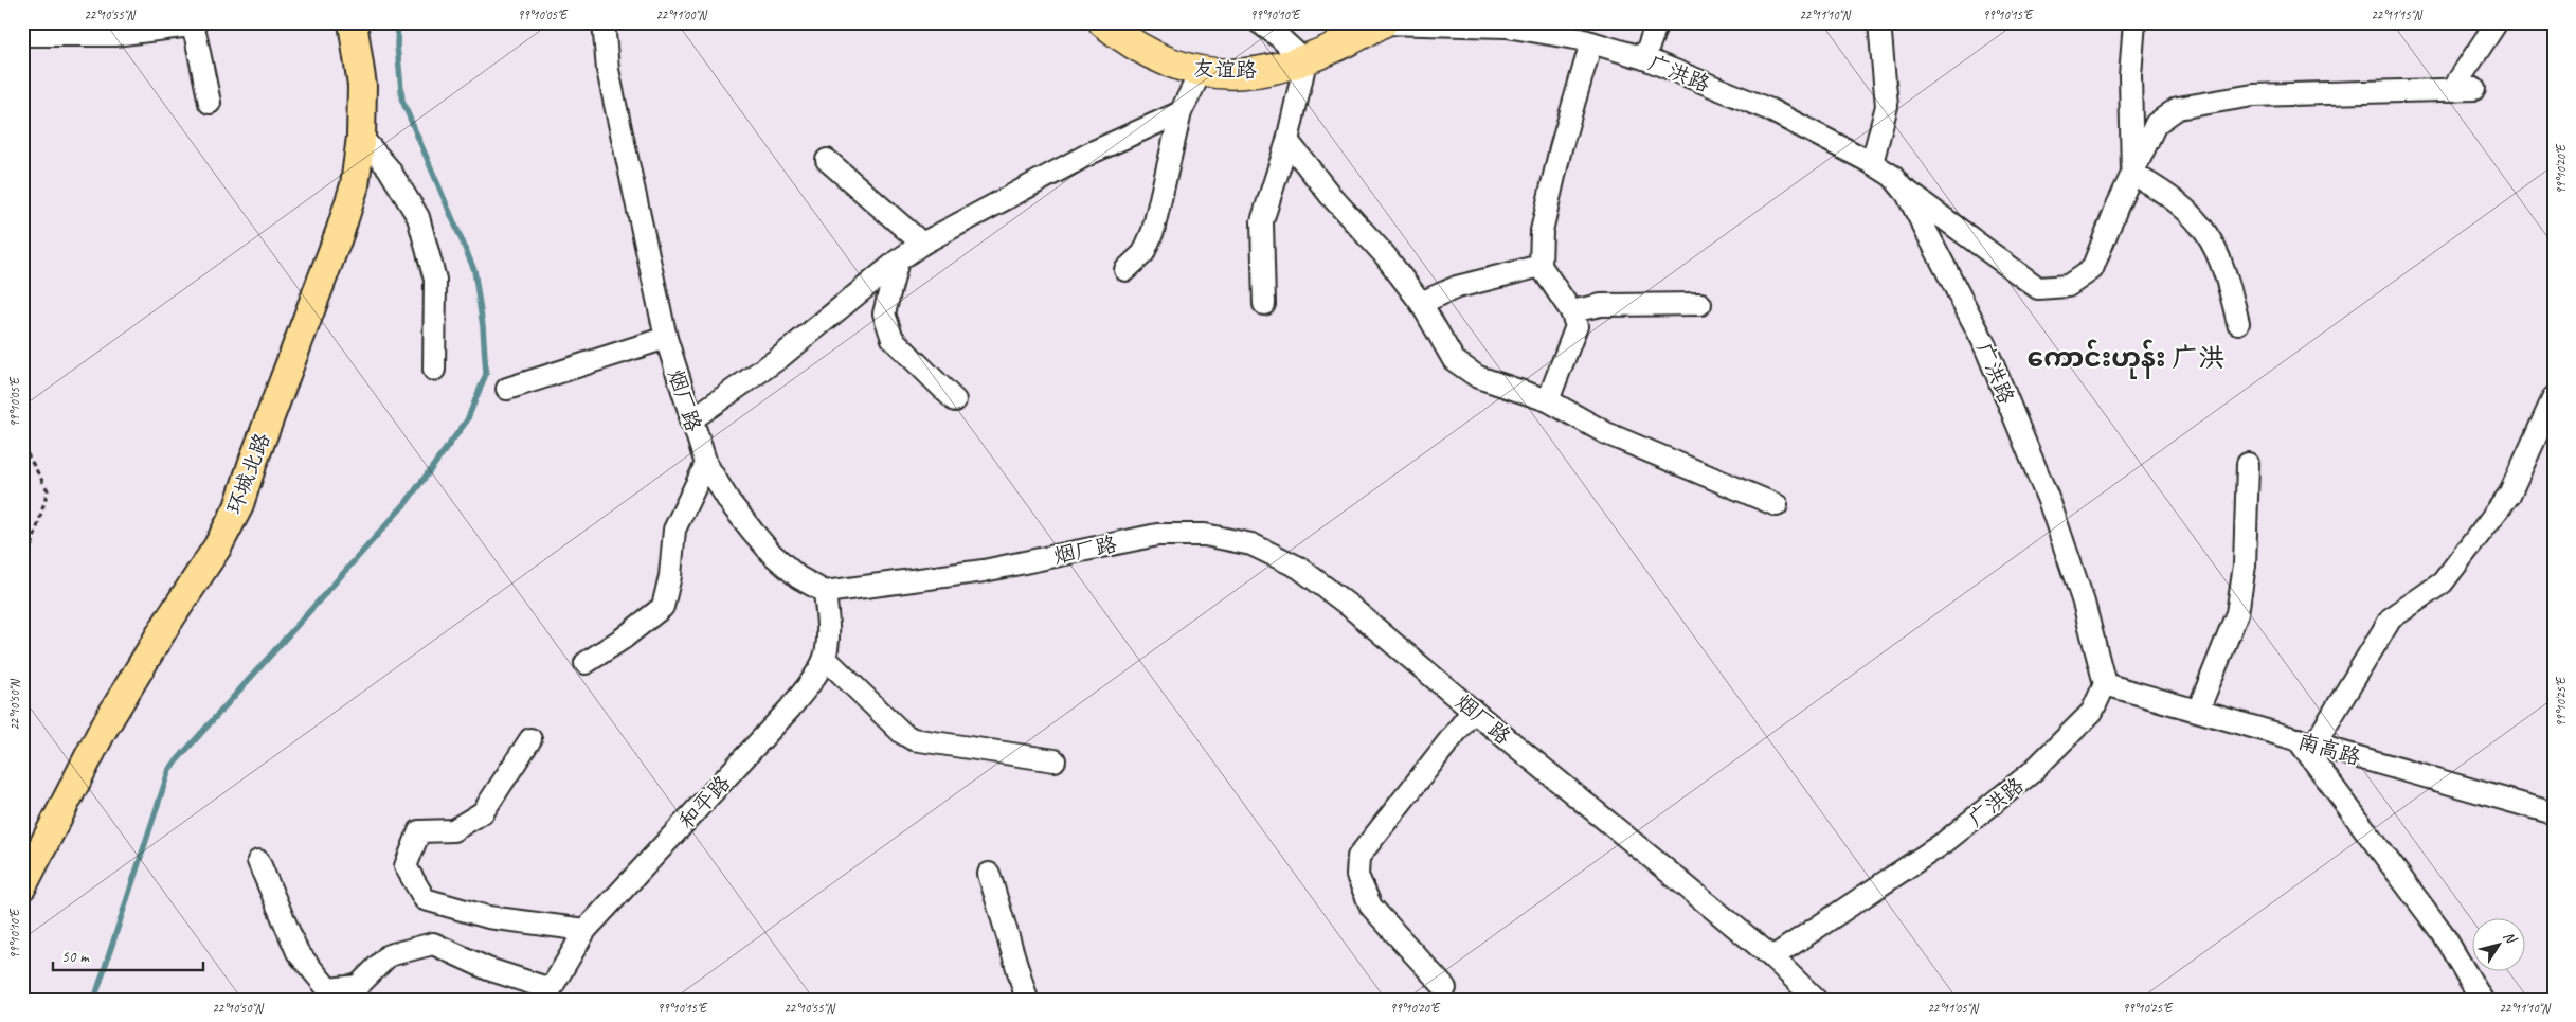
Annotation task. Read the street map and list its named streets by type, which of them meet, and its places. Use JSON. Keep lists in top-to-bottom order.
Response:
{
  "streets": {
    "highway": ["友谊路"],
    "main road": ["环城北路"],
    "street": [
      "广洪路",
      "烟厂路",
      "南高路",
      "和平路"
    ]
  },
  "crossings": [
    ["友谊路", "广洪路"],
    ["广洪路", "烟厂路"],
    ["广洪路", "南高路"],
    ["烟厂路", "和平路"]
  ],
  "districts": ["ကောင်းဟုန်း 广洪"],
  "scale_bar": "50 m",
  "north": "top right",
  "coordinates": [
    "22°10'55\"N",
    "99°10'05\"E",
    "22°11'00\"N",
    "99°10'10\"E",
    "22°11'10\"N",
    "99°10'15\"E",
    "22°11'15\"N",
    "99°10'20\"E",
    "99°10'25\"E",
    "22°10'50\"N",
    "22°11'05\"N"
  ]
}
